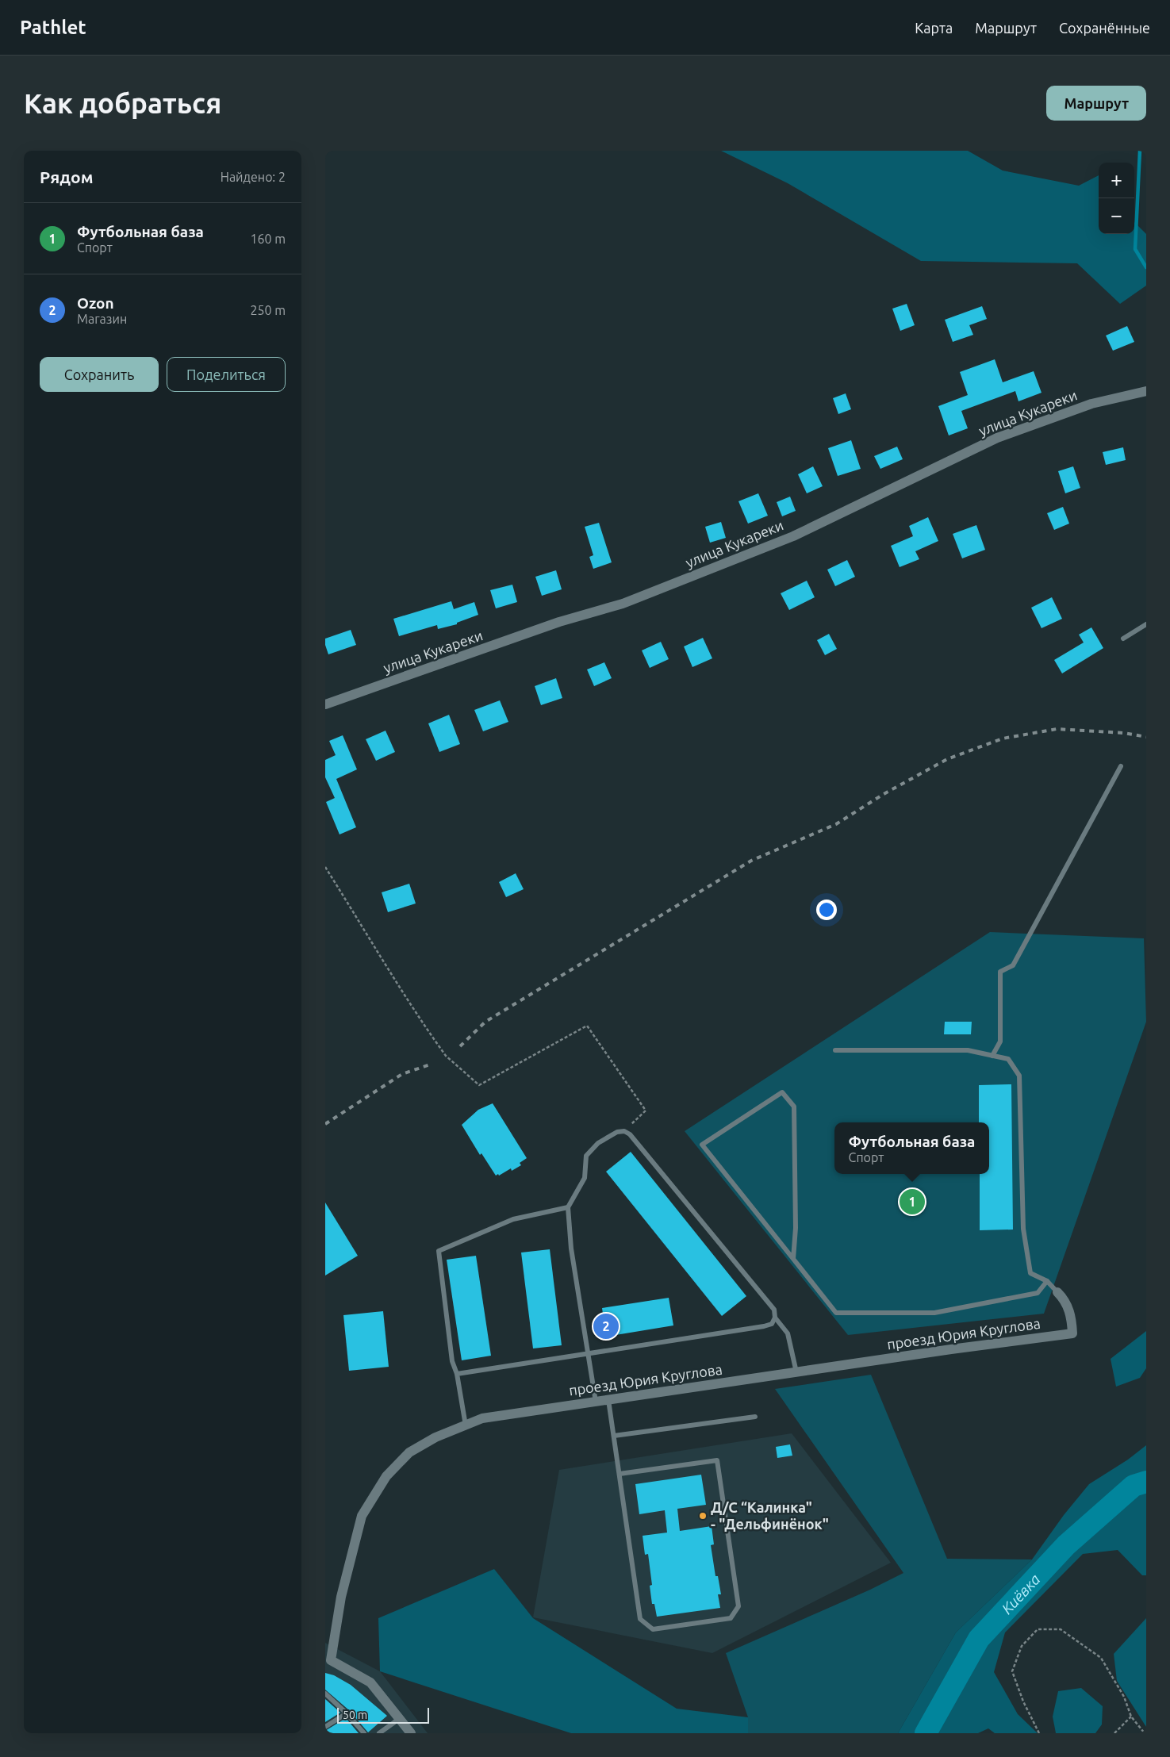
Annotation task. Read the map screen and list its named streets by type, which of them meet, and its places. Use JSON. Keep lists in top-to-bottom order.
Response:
{
  "streets": {
    "street": ["улица Кукареки", "проезд Юрия Круглова"]
  },
  "water": ["Киёвка"],
  "places": ["Д/С “Калинка\" - \"Дельфинёнок\""],
  "scale_bar": "50 m",
  "page": {
    "header": "Pathlet",
    "nav": ["Карта", "Маршрут", "Сохранённые"],
    "buttons": [
      "Маршрут",
      ["Сохранить", "Поделиться"]
    ],
    "title": "Как добраться",
    "heading": ["Рядом", "Найдено: 2"],
    "map_buttons": ["+", "−"],
    "list": [
      {
        "mark": "1",
        "name": "Футбольная база",
        "note": "Спорт",
        "value": "160 m"
      },
      {
        "mark": "2",
        "name": "Ozon",
        "note": "Магазин",
        "value": "250 m"
      }
    ],
    "popup": ["Футбольная база", "Спорт"],
    "pins": ["1", "2"],
    "scale": "50 m"
  }
}
